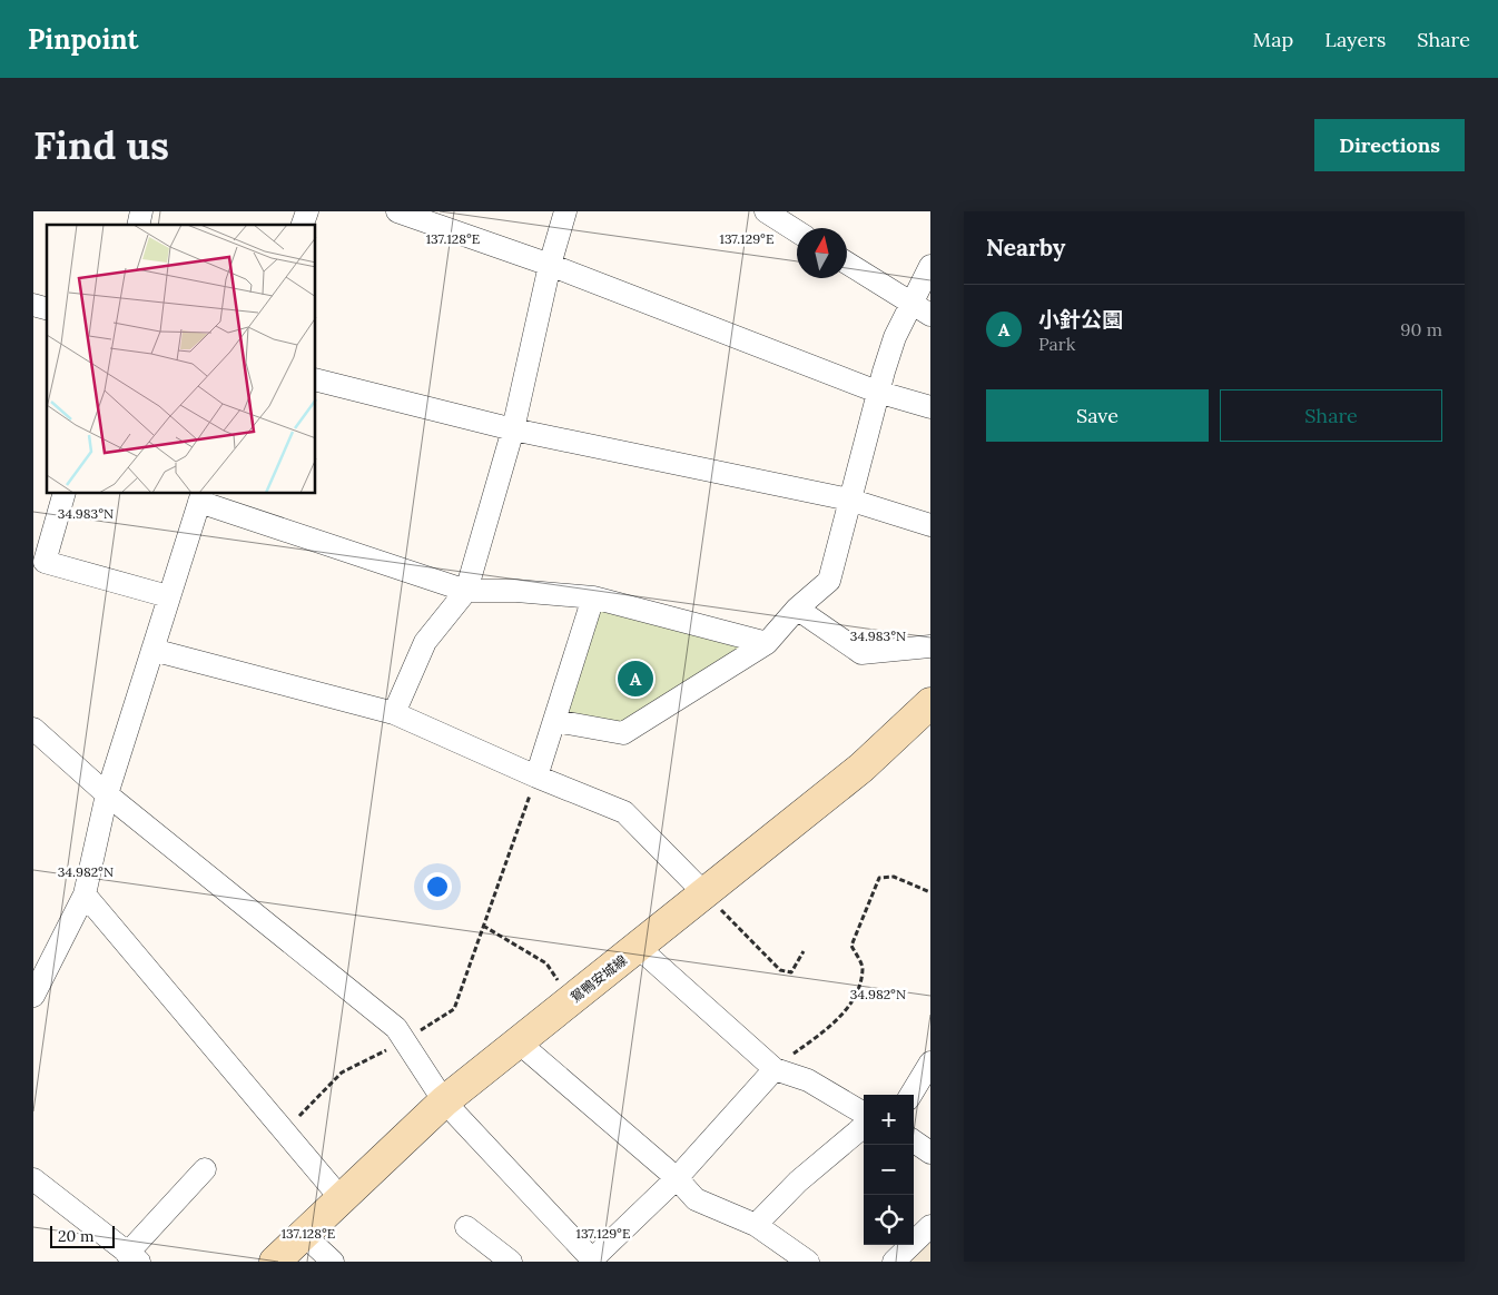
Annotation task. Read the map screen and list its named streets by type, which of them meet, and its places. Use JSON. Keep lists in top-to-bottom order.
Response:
{
  "streets": {
    "main road": ["鴛鴨安城線"]
  },
  "scale_bar": "20 m",
  "north": "top",
  "page": {
    "header": "Pinpoint",
    "nav": ["Map", "Layers", "Share"],
    "buttons": [
      "Directions",
      ["Save", "Share"]
    ],
    "title": "Find us",
    "heading": "Nearby",
    "list": [
      {
        "mark": "A",
        "name": "小針公園",
        "note": "Park",
        "value": "90 m"
      }
    ],
    "pins": "A",
    "map_buttons": ["+", "−"],
    "scale": "20 m"
  },
  "coordinates": [
    "137.128°E",
    "137.129°E",
    "34.983°N",
    "34.982°N"
  ]
}
